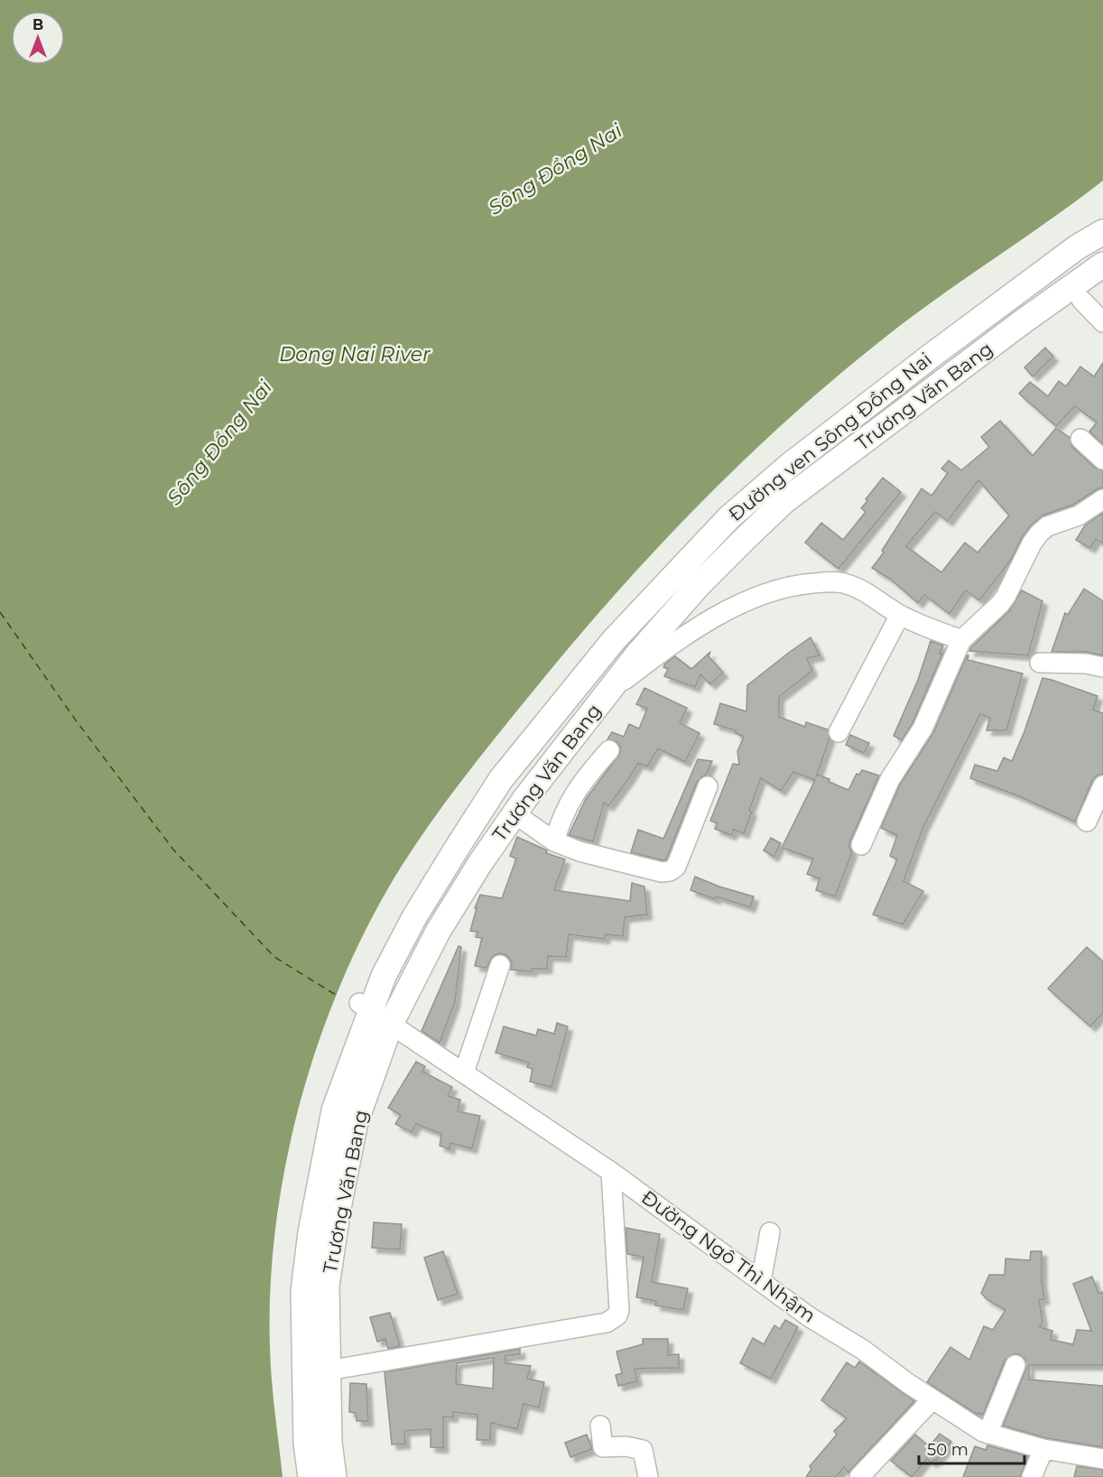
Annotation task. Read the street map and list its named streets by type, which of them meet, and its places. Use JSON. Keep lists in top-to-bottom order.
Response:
{
  "streets": {
    "main road": ["Trương Văn Bang", "Đường ven Sông Đồng Nai"],
    "street": ["Đường Ngô Thì Nhậm"]
  },
  "crossings": [
    ["Trương Văn Bang", "Đường ven Sông Đồng Nai"],
    ["Trương Văn Bang", "Đường Ngô Thì Nhậm"],
    ["Đường ven Sông Đồng Nai", "Đường Ngô Thì Nhậm"]
  ],
  "water": ["Sông Đồng Nai", "Dong Nai River"],
  "scale_bar": "50 m",
  "north": "top"
}
